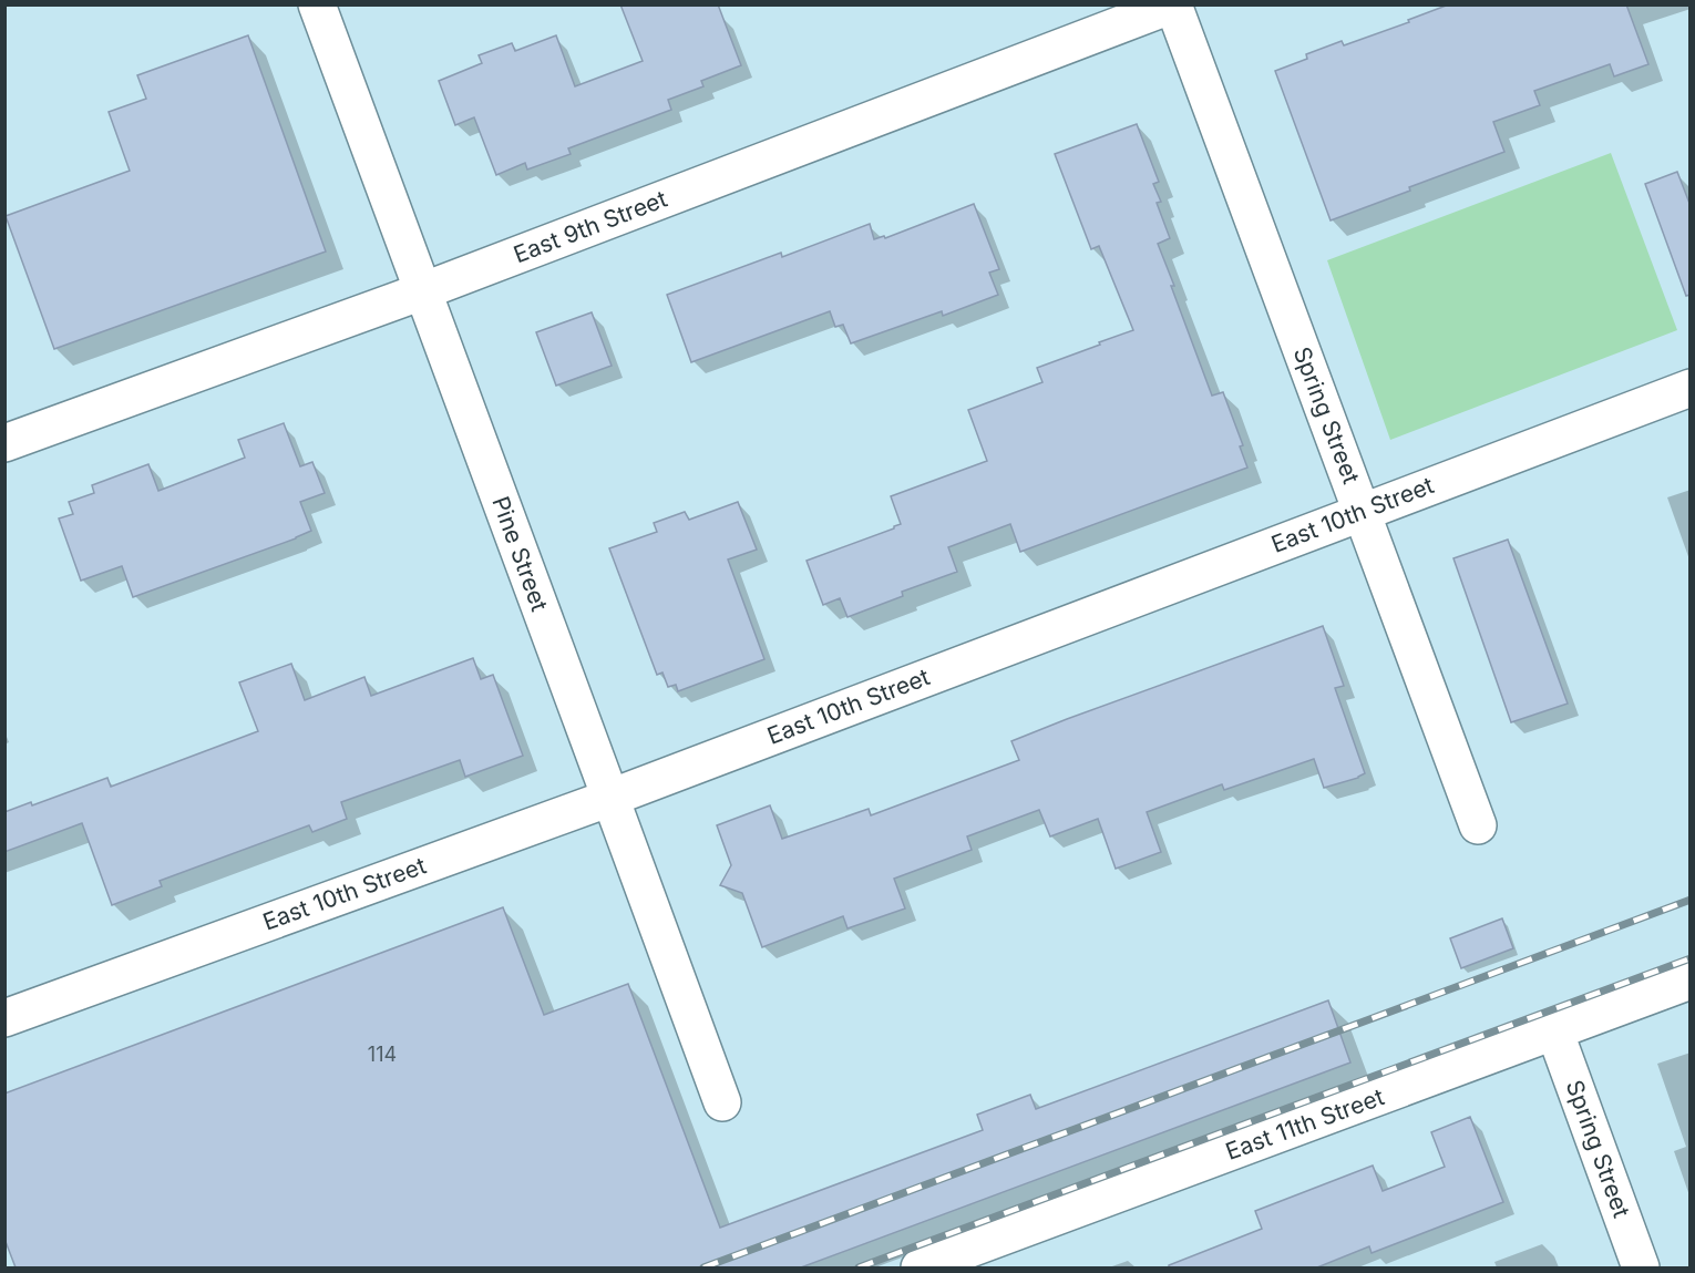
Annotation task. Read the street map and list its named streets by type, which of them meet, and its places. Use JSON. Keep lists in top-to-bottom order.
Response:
{
  "streets": {
    "street": [
      "East 9th Street",
      "Spring Street",
      "East 10th Street",
      "Pine Street",
      "East 11th Street"
    ]
  },
  "crossings": [
    ["East 9th Street", "Spring Street"],
    ["East 9th Street", "Pine Street"],
    ["Spring Street", "East 10th Street"],
    ["Spring Street", "East 11th Street"],
    ["East 10th Street", "Pine Street"]
  ],
  "house_numbers": ["114"]
}
